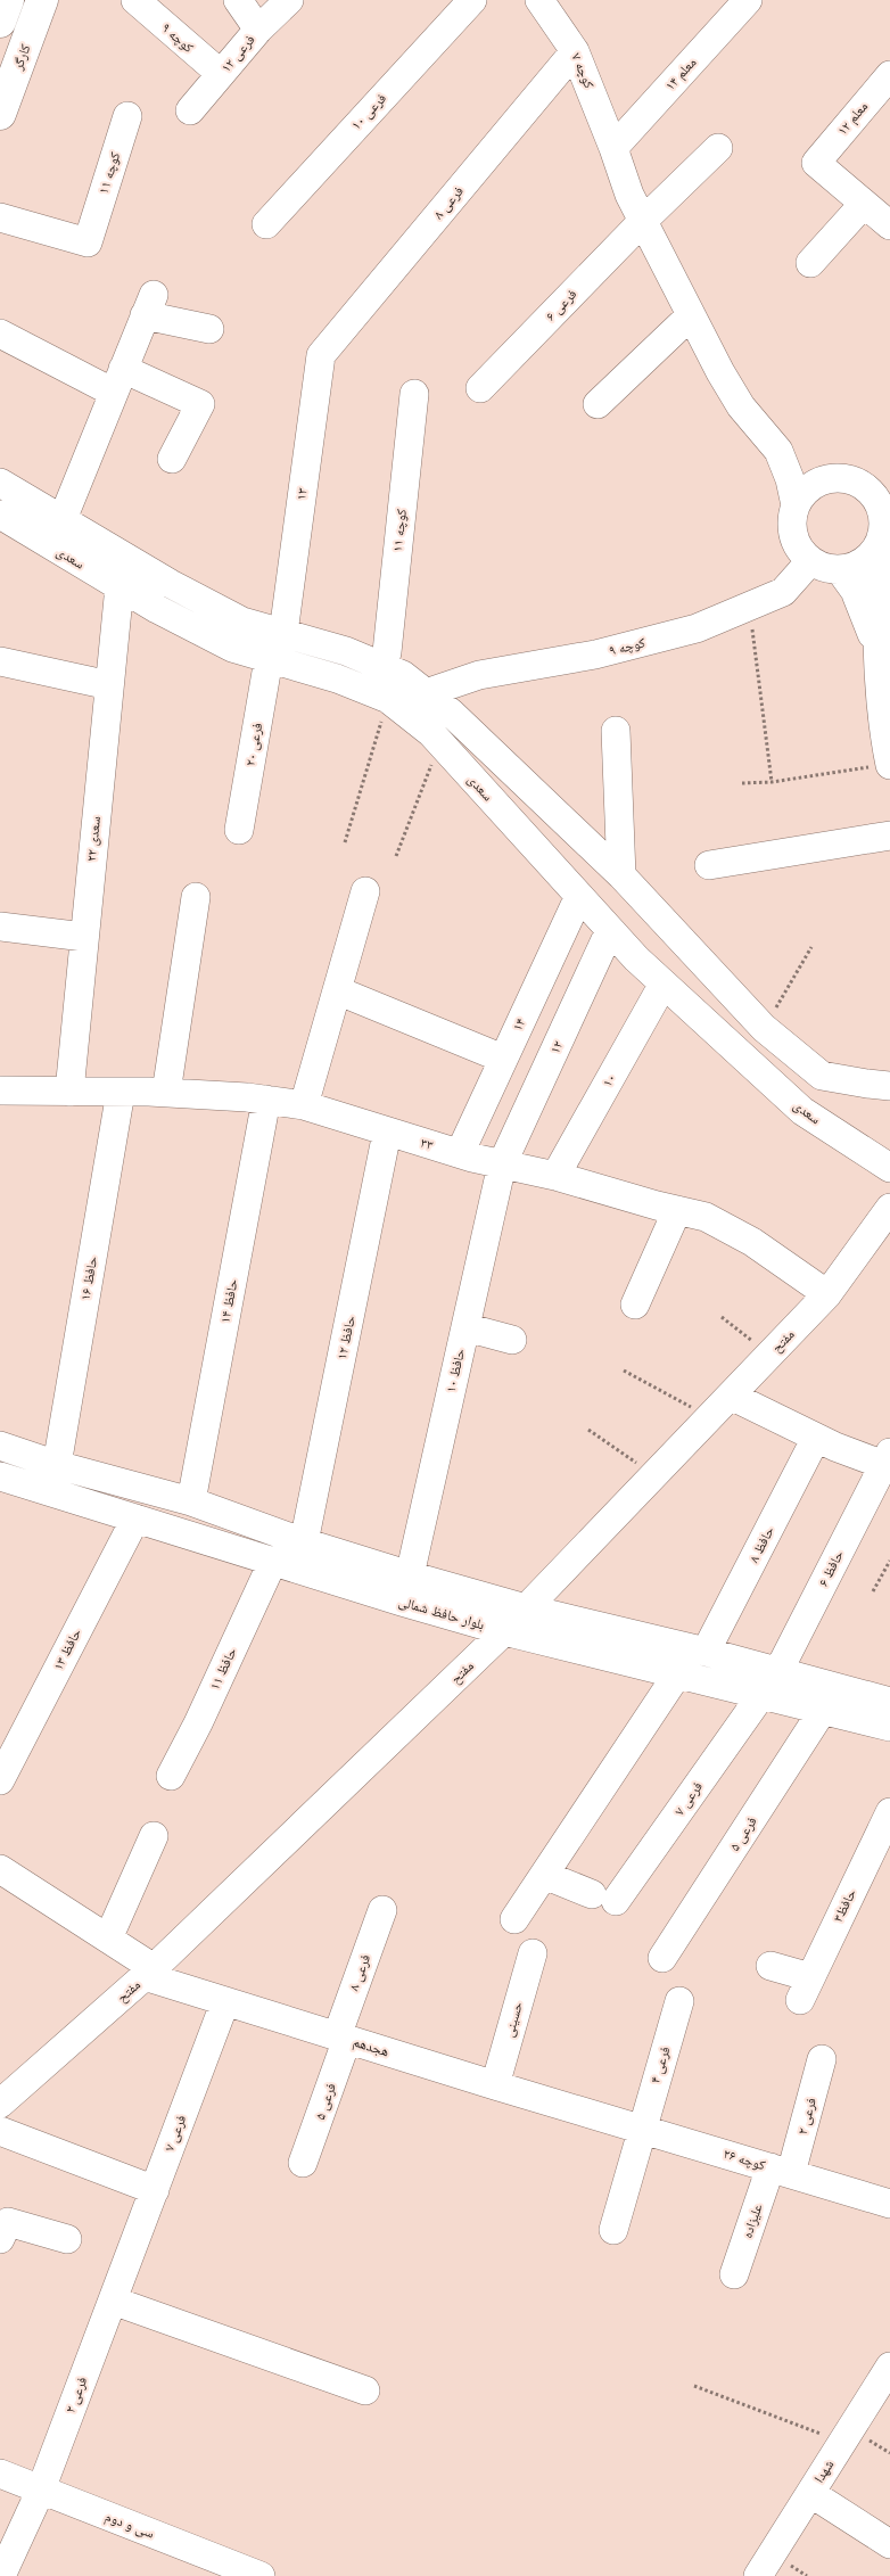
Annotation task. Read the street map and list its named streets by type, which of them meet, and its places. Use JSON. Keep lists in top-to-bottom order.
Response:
{
  "streets": {
    "main road": ["کارگر"],
    "street": [
      "کوچه ۹",
      "فرعی ۱۲",
      "کوچه ۷",
      "معلم ۱۴",
      "فرعی ۱۰",
      "معلم ۱۲",
      "کوچه ۱۱",
      "فرعی ۸",
      "فرعی ۶",
      "۱۳",
      "سعدی",
      "فرعی ۲۰",
      "سعدی ۲۲",
      "۱۴",
      "۱۲",
      "۱۰",
      "۳۳",
      "حافظ ۱۶",
      "حافظ ۱۴",
      "حافظ ۱۲",
      "مفتح",
      "حافظ ۱۰",
      "حافظ ۸",
      "حافظ ۶",
      "بلوار حافظ شمالی",
      "حافظ ۱۳",
      "حافظ ۱۱",
      "فرعی ۷",
      "فرعی ۵",
      "حافظ۳",
      "حسینی",
      "هجدهم",
      "فرعی ۴",
      "فرعی ۲",
      "کوچه ۲۶",
      "علیزاده",
      "شهدا",
      "سی و دوم"
    ]
  },
  "crossings": [
    ["کوچه ۹", "فرعی ۱۲"],
    ["کوچه ۹", "سعدی"],
    ["کوچه ۷", "معلم ۱۴"],
    ["کوچه ۷", "فرعی ۸"],
    ["کوچه ۷", "فرعی ۶"],
    ["کوچه ۱۱", "سعدی"],
    ["فرعی ۸", "۱۳"],
    ["فرعی ۸", "فرعی ۵"],
    ["فرعی ۸", "هجدهم"],
    ["۱۳", "سعدی"],
    ["سعدی", "فرعی ۲۰"],
    ["سعدی", "سعدی ۲۲"],
    ["سعدی", "۱۴"],
    ["سعدی", "۱۲"],
    ["سعدی", "۱۰"],
    ["سعدی ۲۲", "۳۳"],
    ["۱۴", "۳۳"],
    ["۱۲", "۳۳"],
    ["۱۲", "حافظ ۱۰"],
    ["۱۰", "۳۳"],
    ["۳۳", "حافظ ۱۶"],
    ["۳۳", "حافظ ۱۴"],
    ["۳۳", "حافظ ۱۲"],
    ["۳۳", "مفتح"],
    ["۳۳", "حافظ ۱۰"],
    ["حافظ ۱۶", "بلوار حافظ شمالی"],
    ["حافظ ۱۴", "بلوار حافظ شمالی"],
    ["حافظ ۱۲", "بلوار حافظ شمالی"],
    ["مفتح", "بلوار حافظ شمالی"],
    ["مفتح", "هجدهم"],
    ["حافظ ۱۰", "بلوار حافظ شمالی"],
    ["حافظ ۸", "بلوار حافظ شمالی"],
    ["حافظ ۶", "بلوار حافظ شمالی"],
    ["بلوار حافظ شمالی", "حافظ ۱۳"],
    ["بلوار حافظ شمالی", "حافظ ۱۱"],
    ["بلوار حافظ شمالی", "فرعی ۷"],
    ["بلوار حافظ شمالی", "فرعی ۵"],
    ["فرعی ۷", "هجدهم"],
    ["فرعی ۷", "فرعی ۲"],
    ["فرعی ۵", "هجدهم"],
    ["حسینی", "هجدهم"],
    ["هجدهم", "کوچه ۲۶"],
    ["فرعی ۴", "کوچه ۲۶"],
    ["فرعی ۲", "کوچه ۲۶"],
    ["فرعی ۲", "علیزاده"],
    ["فرعی ۲", "سی و دوم"],
    ["کوچه ۲۶", "علیزاده"]
  ]
}
